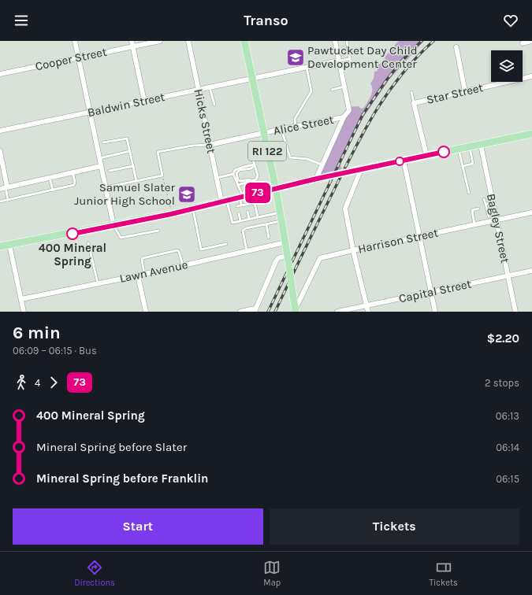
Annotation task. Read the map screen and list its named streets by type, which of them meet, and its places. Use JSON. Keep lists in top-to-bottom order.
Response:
{
  "streets": {
    "main road": ["RI 122"],
    "street": [
      "Cooper Street",
      "Star Street",
      "Baldwin Street",
      "Hicks Street",
      "Alice Street",
      "Bagley Street",
      "Harrison Street",
      "Lawn Avenue",
      "Capital Street"
    ]
  },
  "crossings": [
    ["Baldwin Street", "Hicks Street"],
    ["Baldwin Street", "RI 122"],
    ["Hicks Street", "Alice Street"],
    ["Alice Street", "RI 122"],
    ["RI 122", "Harrison Street"],
    ["RI 122", "Lawn Avenue"],
    ["Bagley Street", "Harrison Street"],
    ["Bagley Street", "Capital Street"]
  ],
  "places": {
    "school or university": ["Pawtucket Day Child Development Center", "Samuel Slater Junior High School"],
    "other": ["400 Mineral Spring"]
  },
  "lines": ["bus line 73"],
  "page": {
    "header": "Transo",
    "on_map": "73",
    "heading": ["6 min", "06:09 – 06:15 · Bus", "$2.20"],
    "legs": ["4", "73", "2 stops"],
    "list": [
      {
        "name": "400 Mineral Spring",
        "value": "06:13"
      },
      {
        "name": "Mineral Spring before Slater",
        "value": "06:14"
      },
      {
        "name": "Mineral Spring before Franklin",
        "value": "06:15"
      }
    ],
    "buttons": ["Start", "Tickets"],
    "tabs": ["Directions", "Map", "Tickets"]
  }
}
